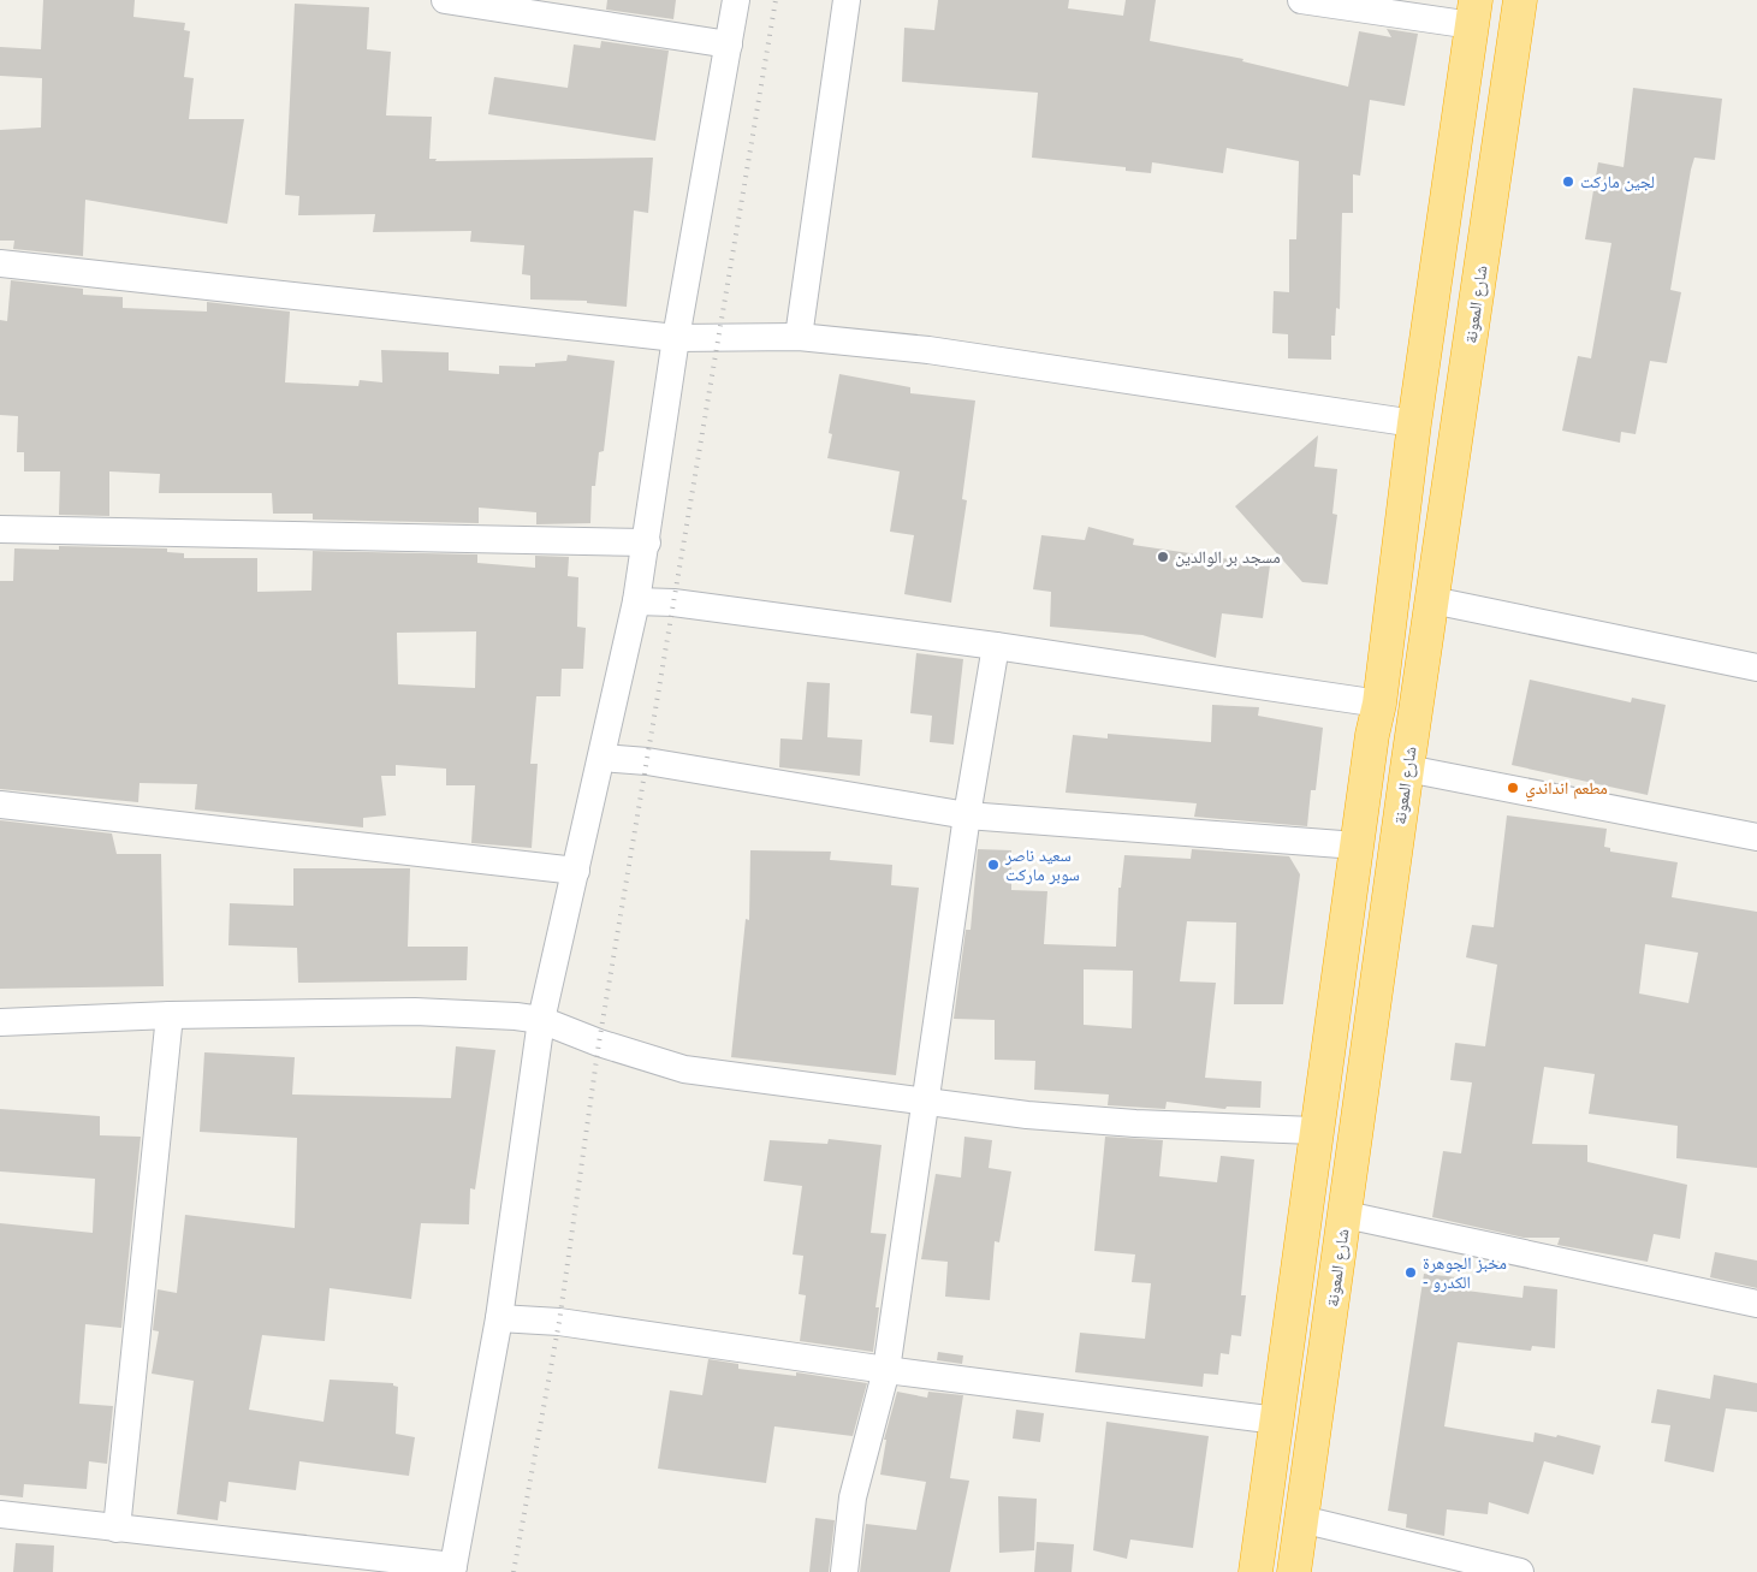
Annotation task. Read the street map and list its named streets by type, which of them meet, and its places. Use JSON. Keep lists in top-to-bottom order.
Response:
{
  "streets": {
    "highway": ["شارع المعونة"]
  },
  "places": [
    "لجين ماركت",
    "مسجد بر الوالدين",
    "مطعم انداندي",
    "سعيد ناصر سوبر ماركت",
    "مخبز الجوهرة - الكدرو"
  ]
}
